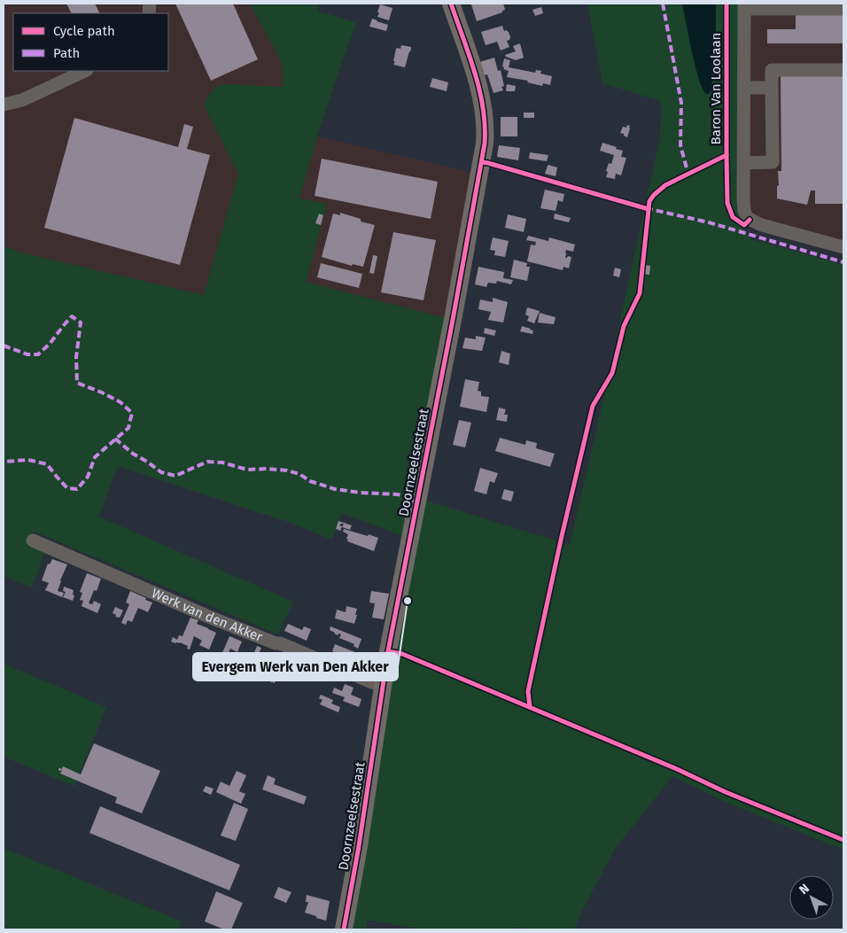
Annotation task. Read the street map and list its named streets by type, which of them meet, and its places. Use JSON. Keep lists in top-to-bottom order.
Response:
{
  "streets": {
    "main road": ["Doornzeelsestraat"],
    "street": ["Werk van den Akker"],
    "cycle path": ["Baron Van Loolaan"]
  },
  "crossings": [
    ["Doornzeelsestraat", "Werk van den Akker"]
  ],
  "places": ["Evergem Werk van Den Akker"],
  "legend": ["Cycle path", "Path"],
  "north": "top left"
}
